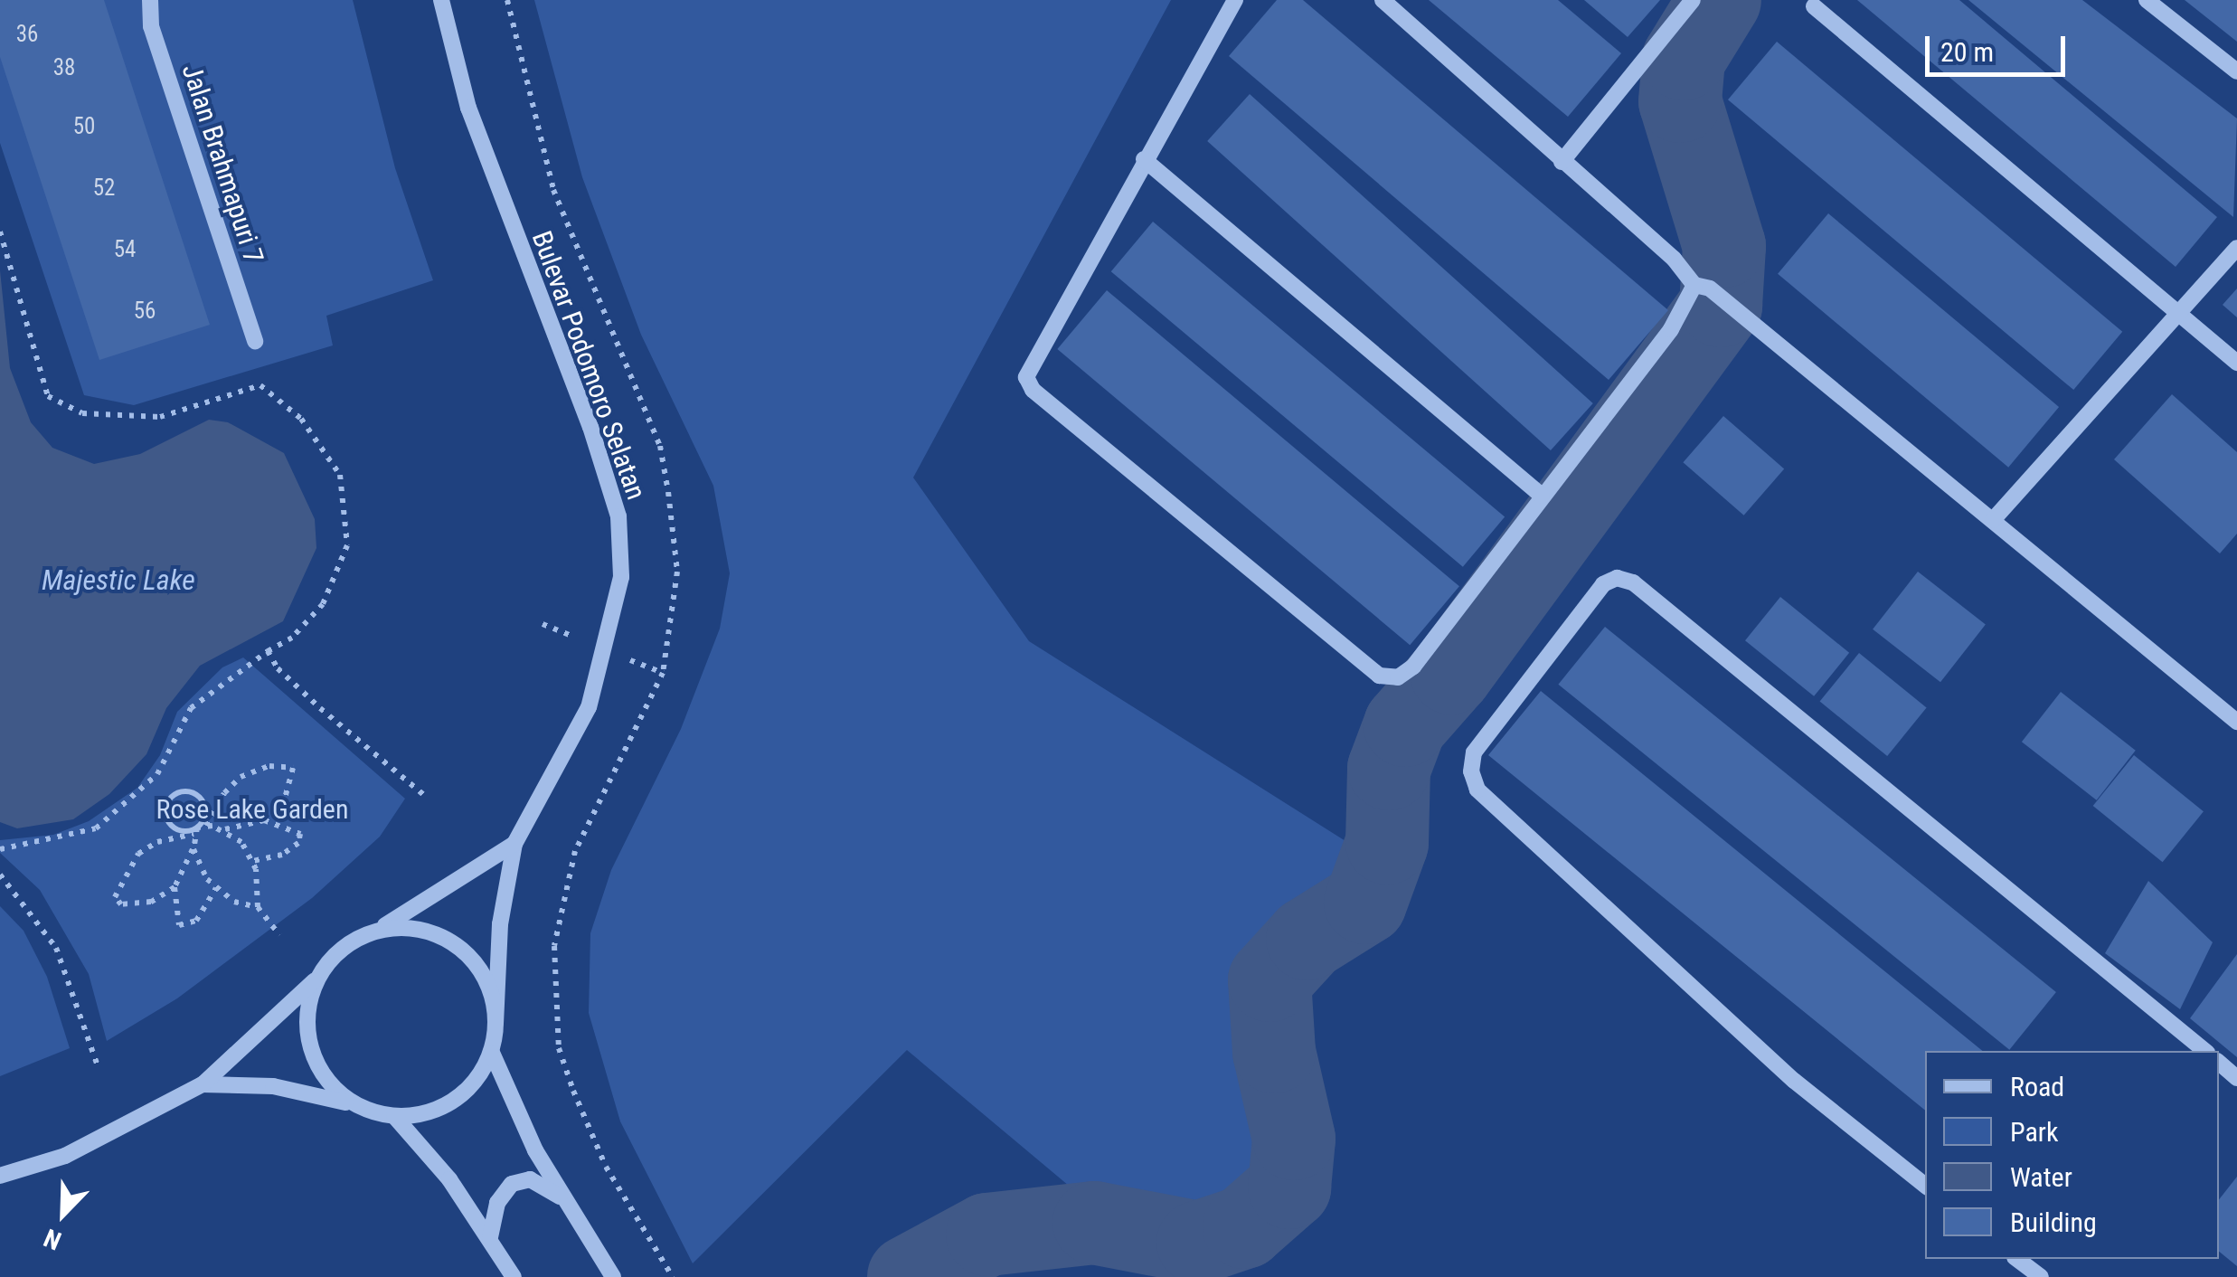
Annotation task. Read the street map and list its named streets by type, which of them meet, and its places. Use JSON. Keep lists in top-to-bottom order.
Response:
{
  "streets": {
    "street": ["Jalan Brahmapuri 7", "Bulevar Podomoro Selatan"]
  },
  "water": ["Majestic Lake"],
  "parks": ["Rose Lake Garden"],
  "house_numbers": [
    "36",
    "38",
    "50",
    "52",
    "54",
    "56"
  ],
  "legend": [
    "Road",
    "Park",
    "Water",
    "Building"
  ],
  "scale_bar": "20 m",
  "north": "bottom left"
}
